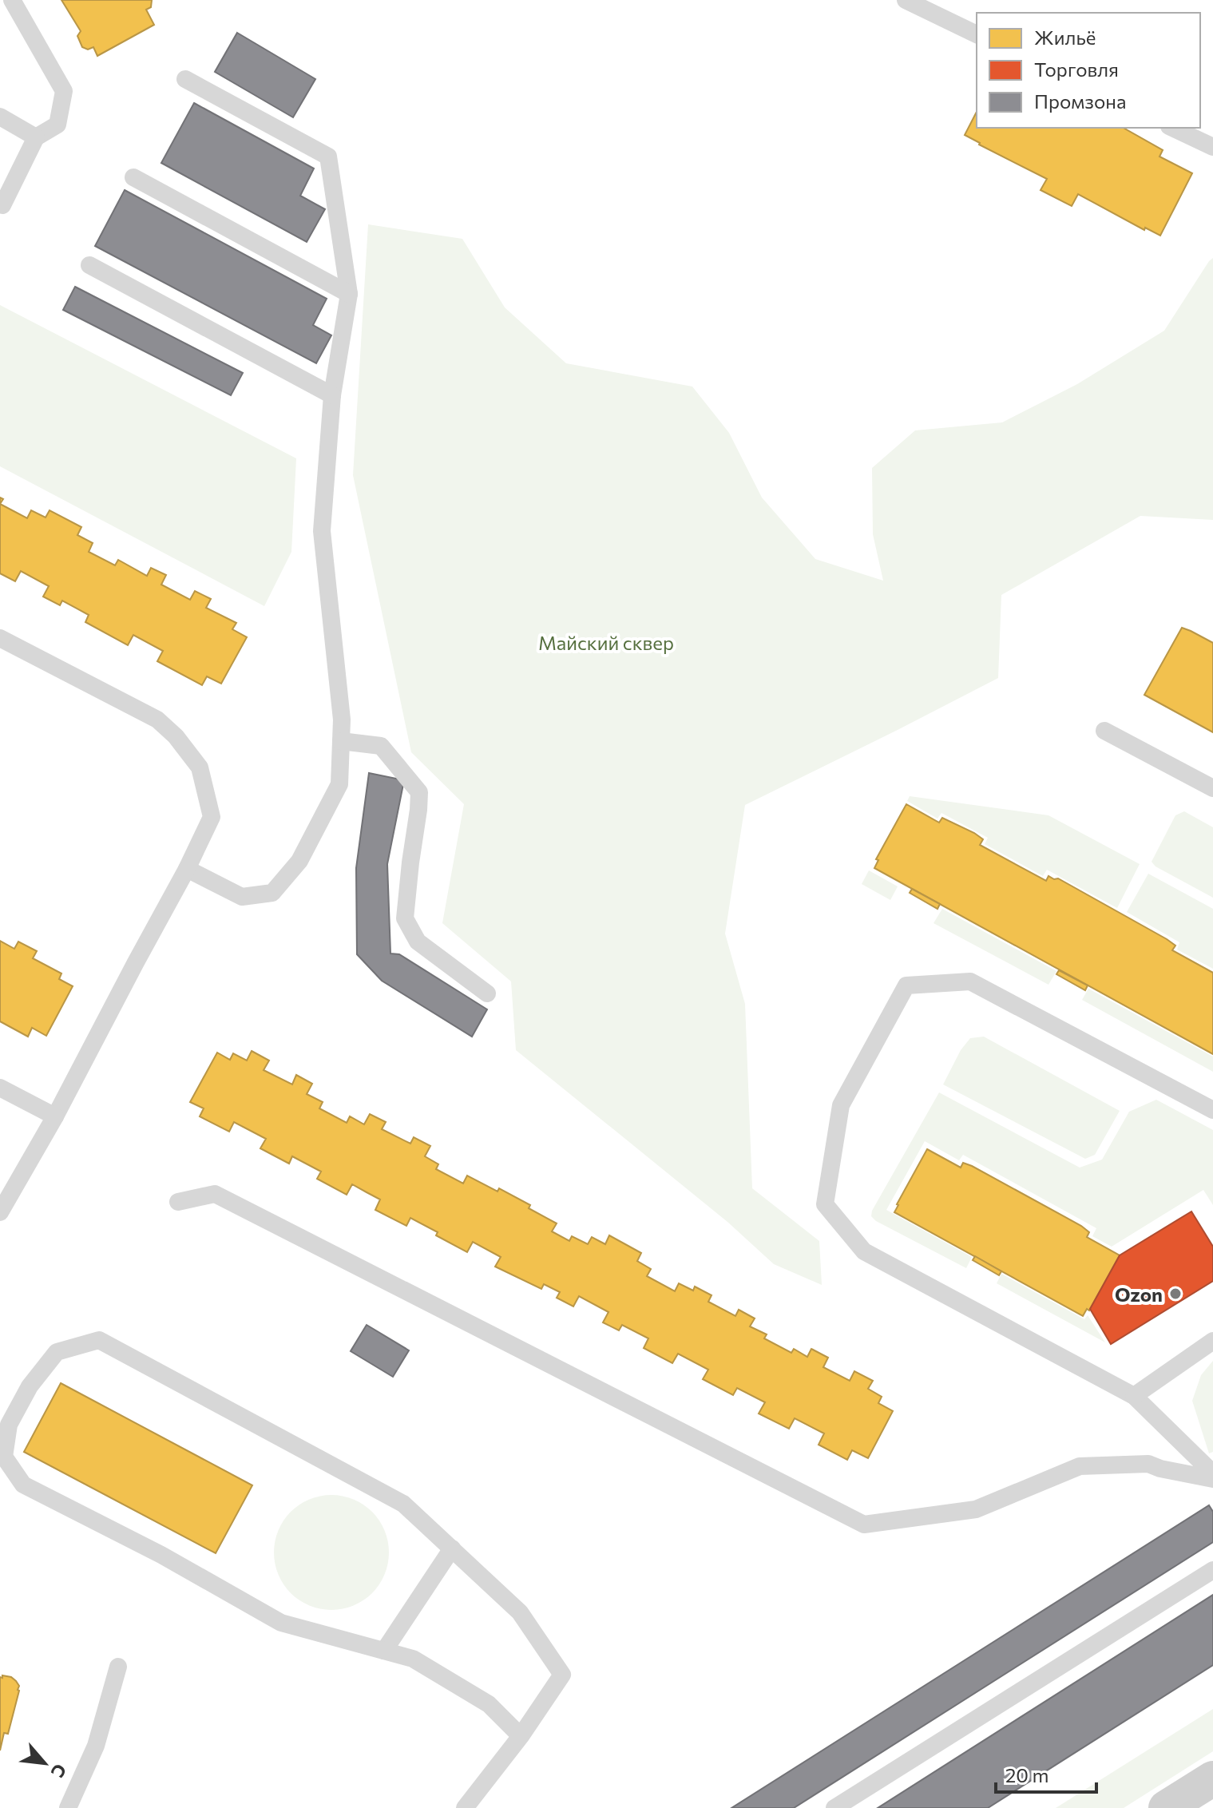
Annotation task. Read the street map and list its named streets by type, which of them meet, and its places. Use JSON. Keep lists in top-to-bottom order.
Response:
{
  "parks": ["Майский сквер"],
  "places": ["Ozon"],
  "legend": ["Жильё", "Торговля", "Промзона"],
  "scale_bar": "20 m",
  "north": "bottom right"
}
